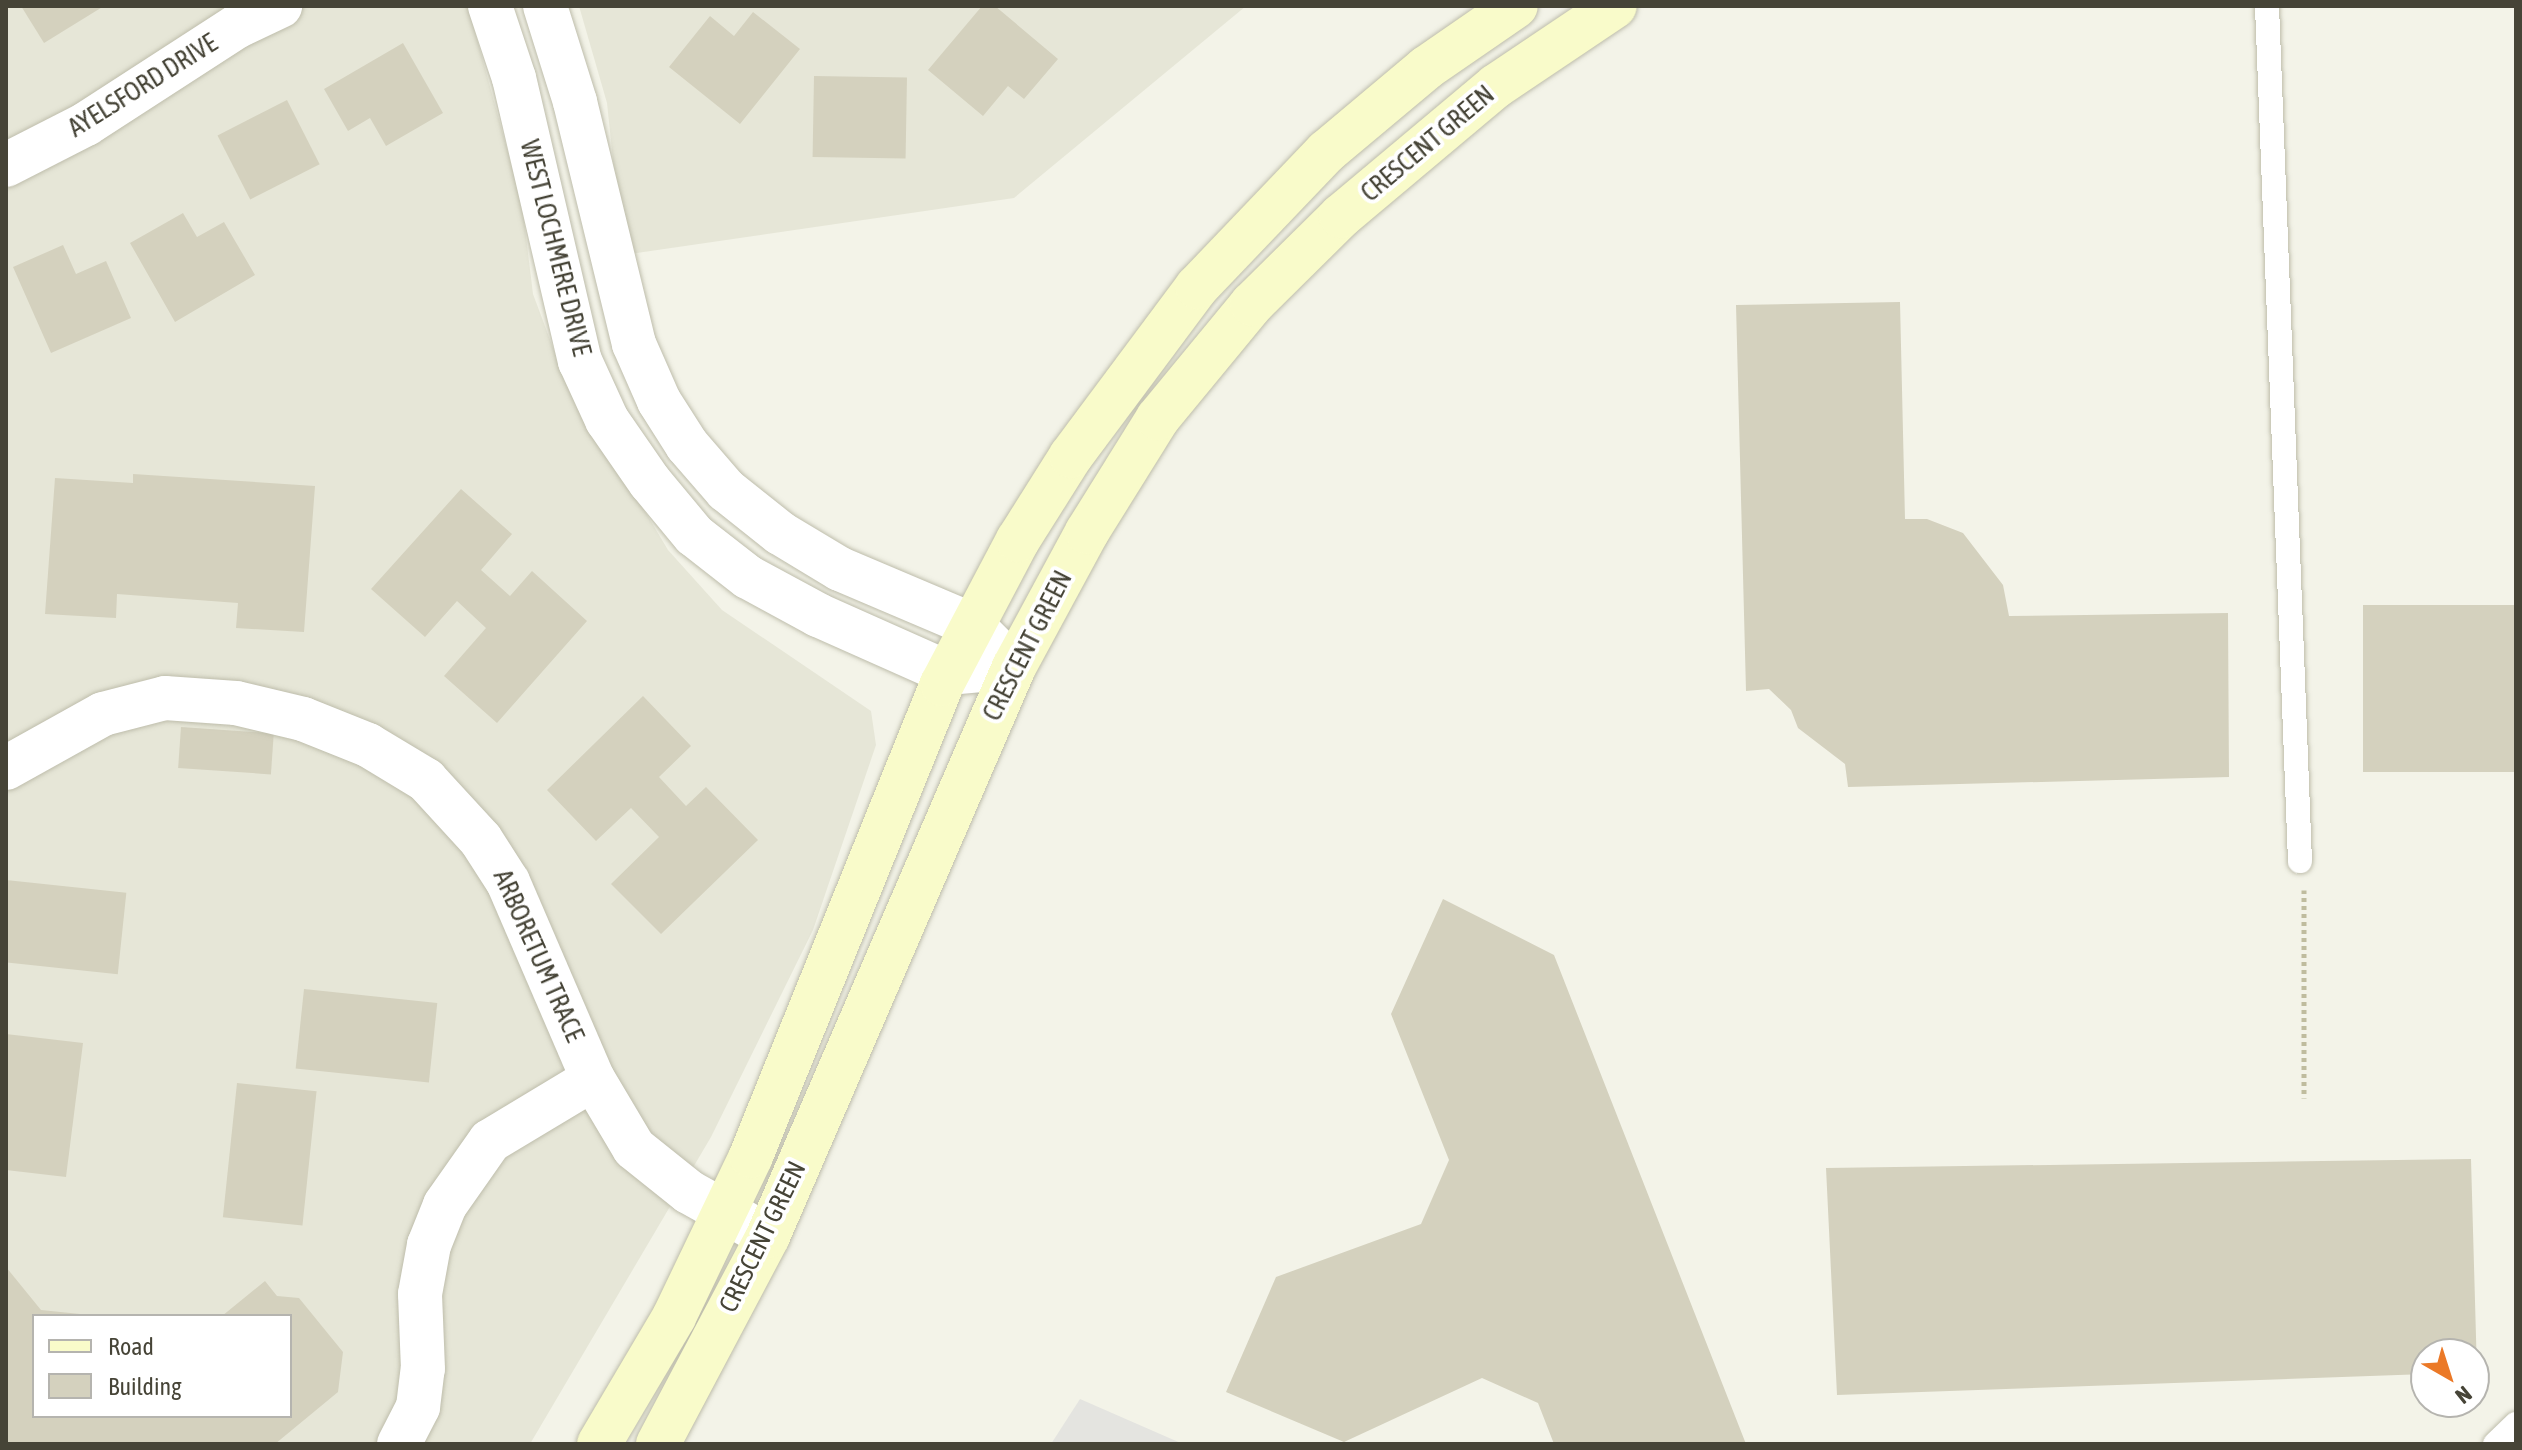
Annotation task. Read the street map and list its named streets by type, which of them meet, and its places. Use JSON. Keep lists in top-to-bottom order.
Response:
{
  "streets": {
    "street": [
      "AYELSFORD DRIVE",
      "CRESCENT GREEN",
      "WEST LOCHMERE DRIVE",
      "ARBORETUM TRACE"
    ]
  },
  "crossings": [
    ["CRESCENT GREEN", "WEST LOCHMERE DRIVE"],
    ["CRESCENT GREEN", "ARBORETUM TRACE"]
  ],
  "legend": ["Road", "Building"],
  "north": "bottom right"
}
